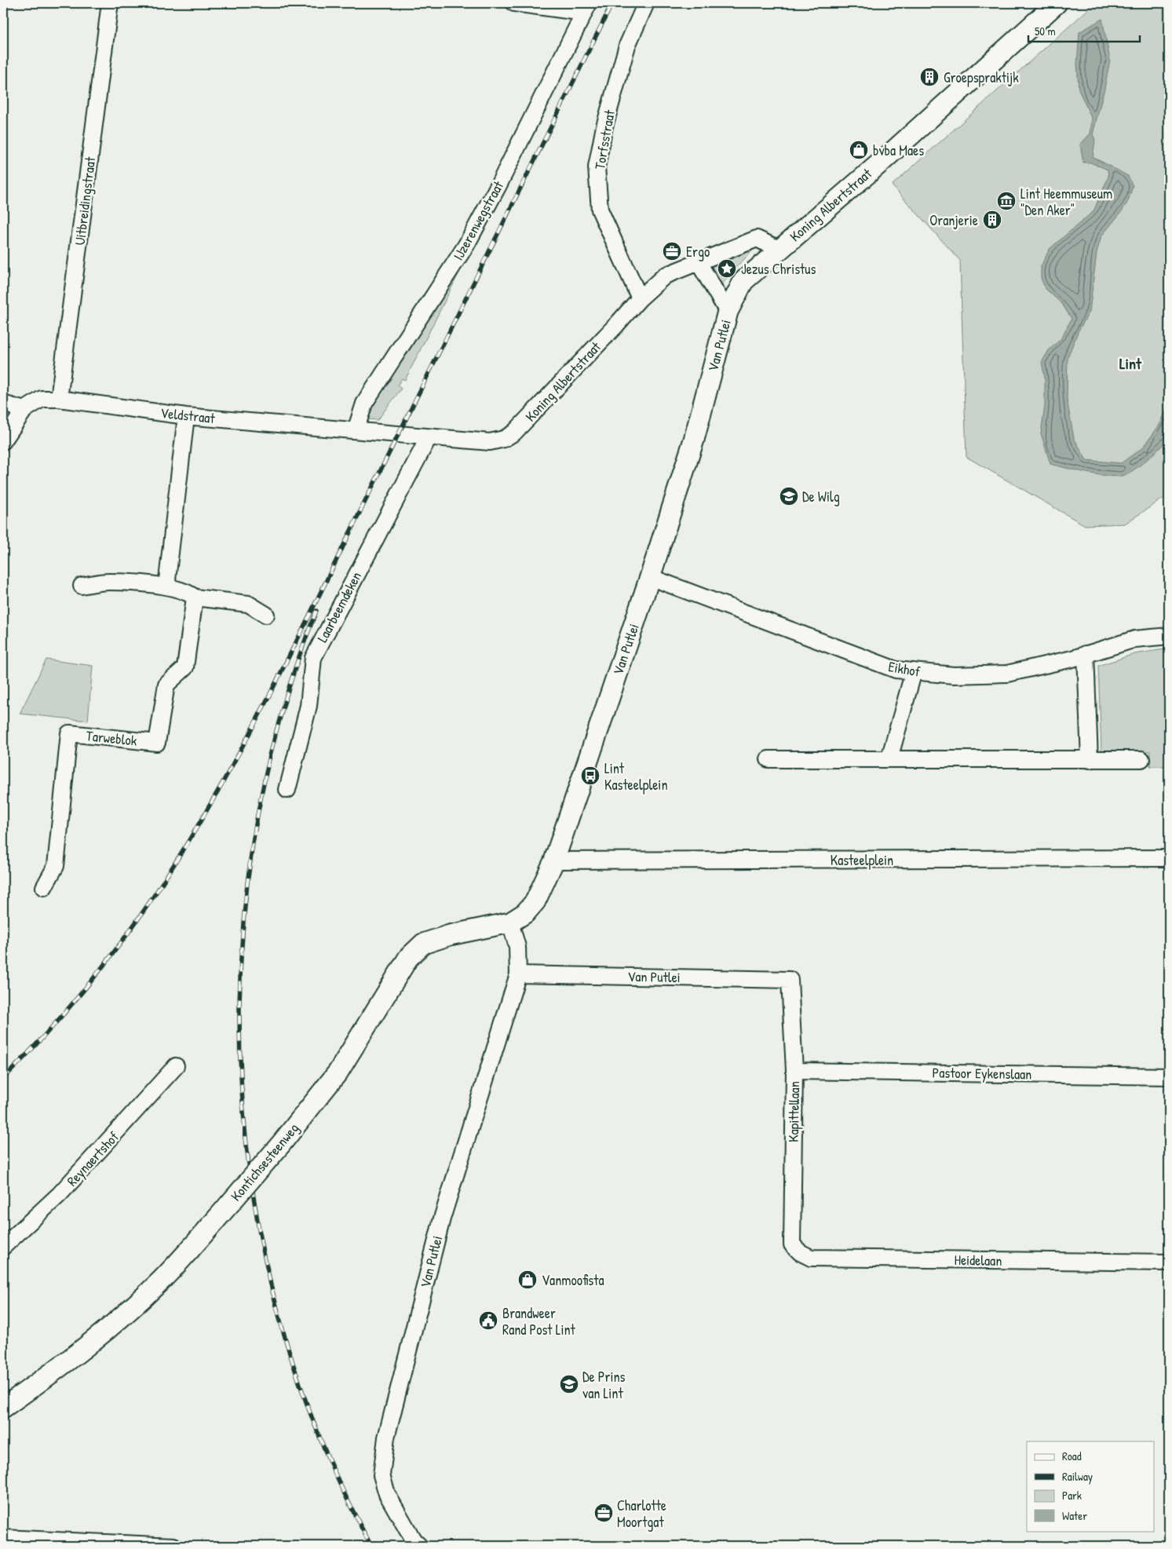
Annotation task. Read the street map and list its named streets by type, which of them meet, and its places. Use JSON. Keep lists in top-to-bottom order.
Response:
{
  "streets": {
    "street": [
      "Torfsstraat",
      "Uitbreidingstraat",
      "Koning Albertstraat",
      "IJzerenwegstraat",
      "Van Putlei",
      "Veldstraat",
      "Laarbeemdeken",
      "Eikhof",
      "Tarweblok",
      "Kasteelplein",
      "Pastoor Eykenslaan",
      "Kapittellaan",
      "Reynaertshof",
      "Kontichsesteenweg",
      "Heidelaan"
    ]
  },
  "crossings": [
    ["Torfsstraat", "Koning Albertstraat"],
    ["Uitbreidingstraat", "Veldstraat"],
    ["Koning Albertstraat", "Van Putlei"],
    ["Koning Albertstraat", "Veldstraat"],
    ["Koning Albertstraat", "Laarbeemdeken"],
    ["IJzerenwegstraat", "Veldstraat"],
    ["Van Putlei", "Eikhof"],
    ["Van Putlei", "Kasteelplein"],
    ["Van Putlei", "Kapittellaan"],
    ["Van Putlei", "Kontichsesteenweg"],
    ["Pastoor Eykenslaan", "Kapittellaan"],
    ["Kapittellaan", "Heidelaan"]
  ],
  "districts": ["Lint"],
  "places": {
    "building": ["Groepspraktijk", "Oranjerie"],
    "shop": ["bvba Maes", "Vanmoofista"],
    "museum": ["Lint Heemmuseum \"Den Aker\""],
    "office": ["Ergo", "Charlotte Moortgat"],
    "place": ["Jezus Christus"],
    "school or university": ["De Wilg", "De Prins van Lint"],
    "bus stop": ["Lint Kasteelplein"],
    "public building": ["Brandweer Rand Post Lint"]
  },
  "legend": [
    "Road",
    "Railway",
    "Park",
    "Water"
  ],
  "scale_bar": "50 m"
}
